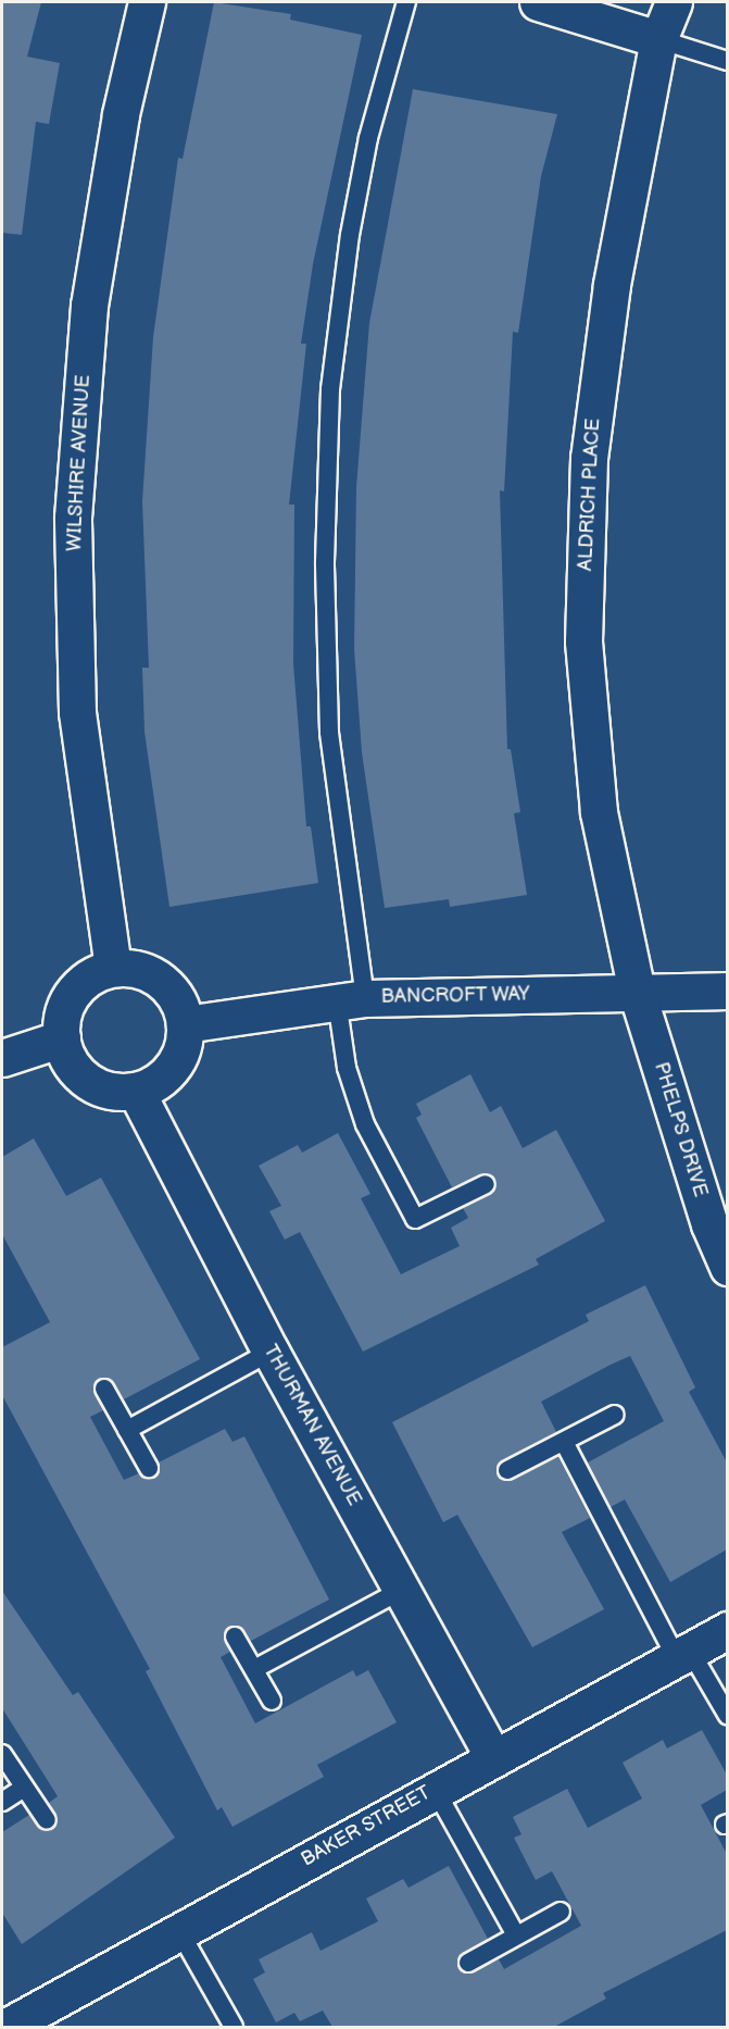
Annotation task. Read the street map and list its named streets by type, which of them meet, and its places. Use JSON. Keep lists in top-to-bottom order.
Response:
{
  "streets": {
    "street": [
      "WILSHIRE AVENUE",
      "ALDRICH PLACE",
      "BANCROFT WAY",
      "PHELPS DRIVE",
      "THURMAN AVENUE",
      "BAKER STREET"
    ]
  },
  "crossings": [
    ["WILSHIRE AVENUE", "BANCROFT WAY"],
    ["WILSHIRE AVENUE", "THURMAN AVENUE"],
    ["ALDRICH PLACE", "BANCROFT WAY"],
    ["ALDRICH PLACE", "PHELPS DRIVE"],
    ["BANCROFT WAY", "PHELPS DRIVE"],
    ["BANCROFT WAY", "THURMAN AVENUE"],
    ["THURMAN AVENUE", "BAKER STREET"]
  ]
}
